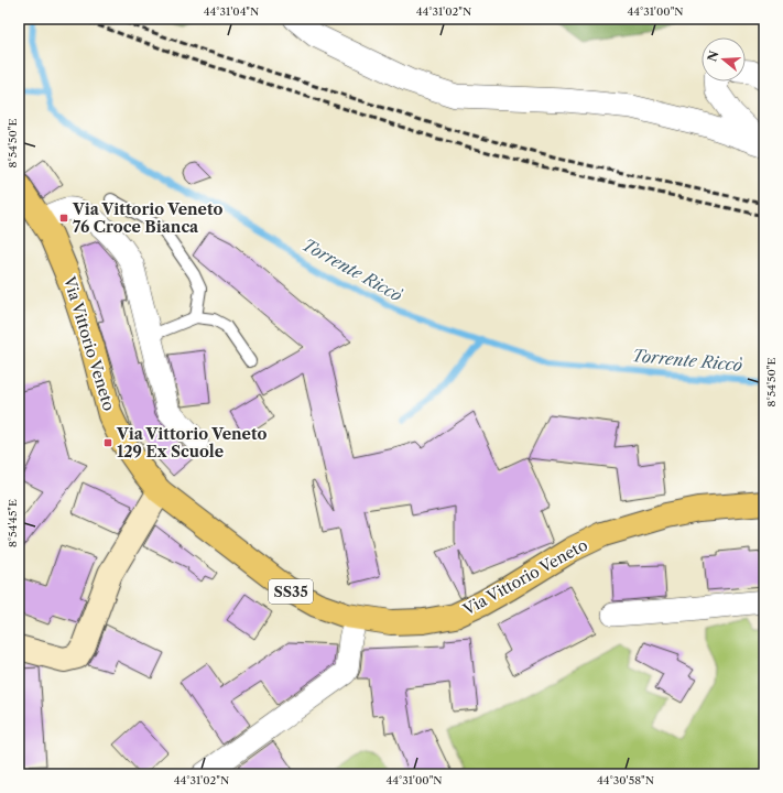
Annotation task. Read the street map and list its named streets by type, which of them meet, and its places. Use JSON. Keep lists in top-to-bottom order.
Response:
{
  "streets": {
    "main road": ["Via Vittorio Veneto", "SS35"]
  },
  "water": ["Torrente Riccò"],
  "places": {
    "transit": ["Via Vittorio Veneto 76 Croce Bianca", "Via Vittorio Veneto 129 Ex Scuole"]
  },
  "north": "left",
  "coordinates": [
    "44°31'04\"N",
    "44°31'02\"N",
    "44°31'00\"N",
    "8°54'50\"E",
    "8°54'45\"E",
    "44°30'58\"N"
  ]
}
